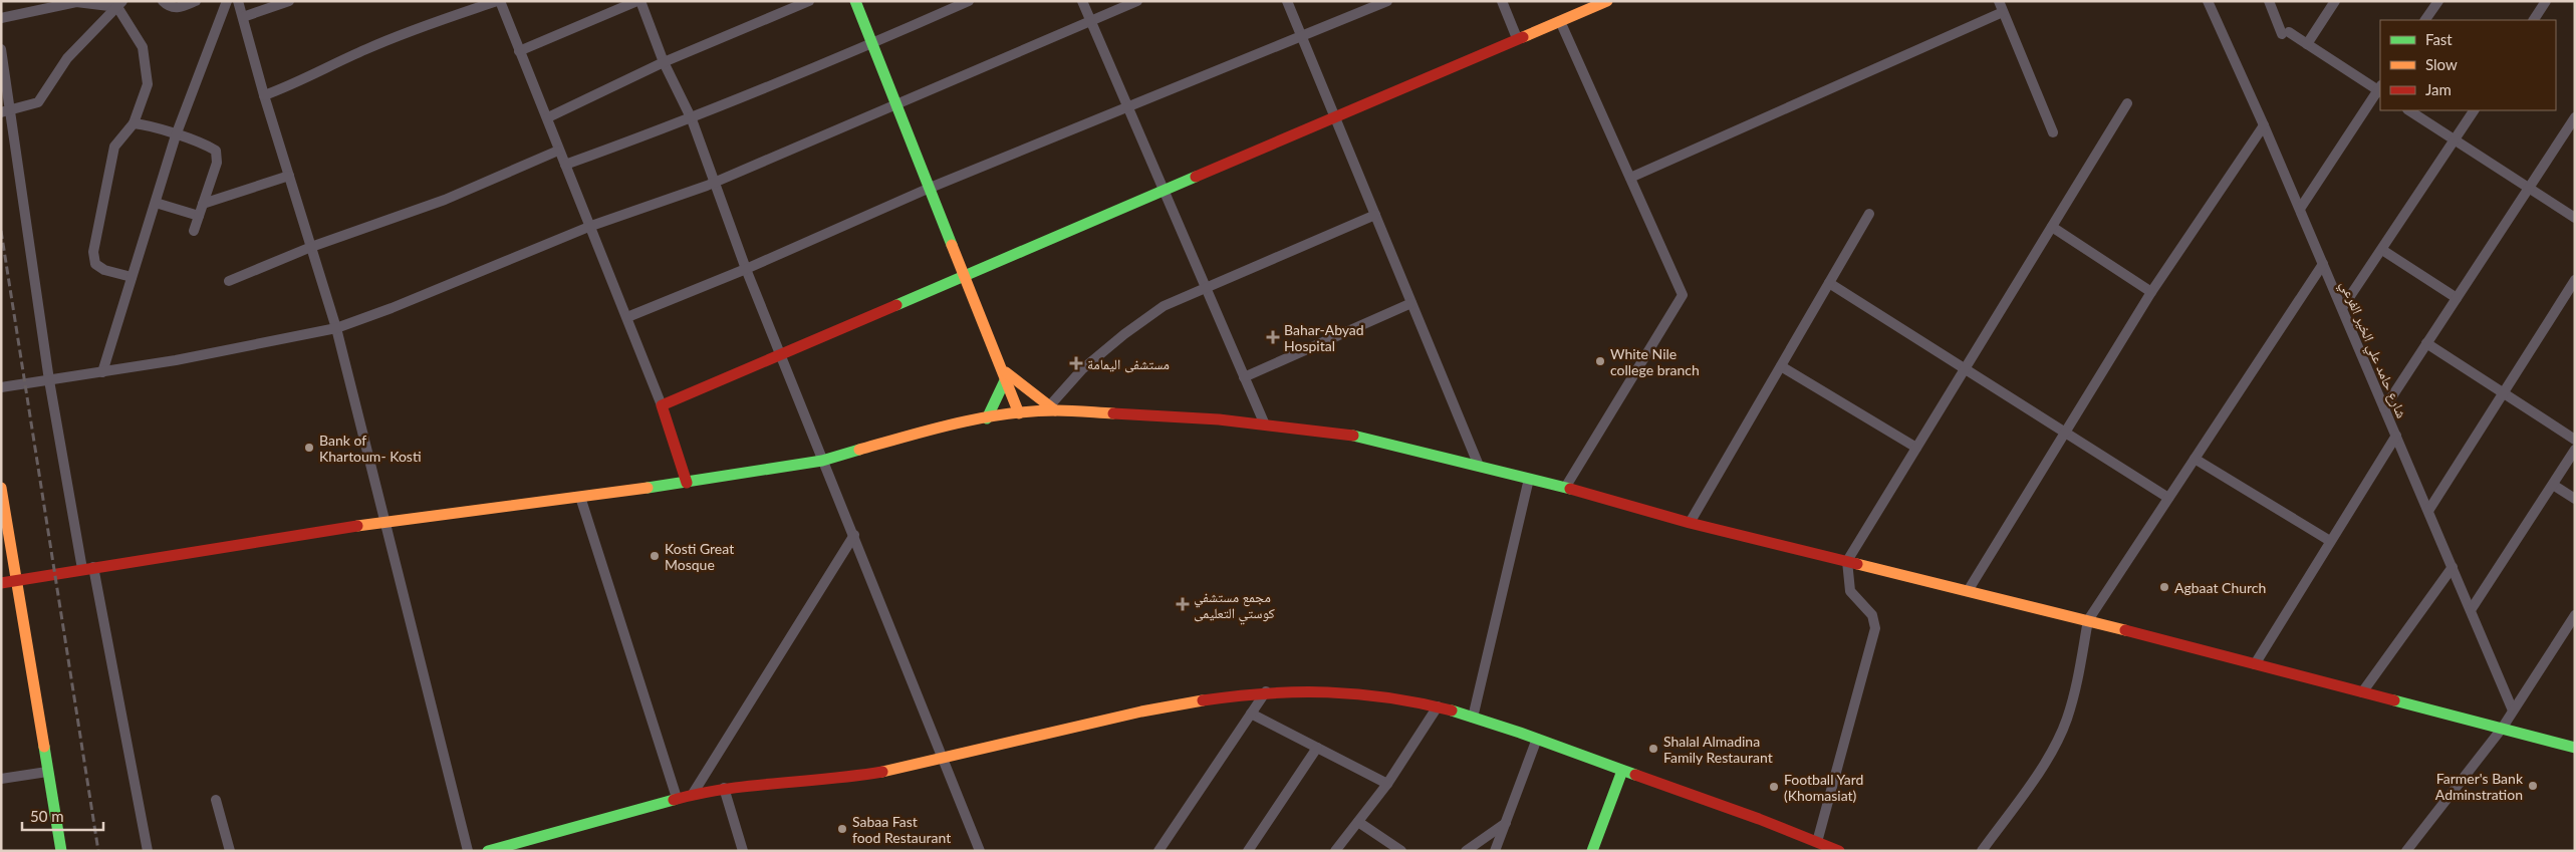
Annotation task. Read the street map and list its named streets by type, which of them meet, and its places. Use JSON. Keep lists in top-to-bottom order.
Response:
{
  "streets": {
    "street": ["شارع حامد علي الخير الفرعي"]
  },
  "places": {
    "health": ["Bahar-Abyad Hospital", "مستشفى اليمامة", "مجمع مستشفي كوستي التعليمى"],
    "other": [
      "White Nile college branch",
      "Bank of Khartoum- Kosti",
      "Kosti Great Mosque",
      "Agbaat Church",
      "Shalal Almadina Family Restaurant",
      "Farmer's Bank Adminstration",
      "Football Yard (Khomasiat)",
      "Sabaa Fast food Restaurant"
    ]
  },
  "legend": ["Fast", "Slow", "Jam"],
  "scale_bar": "50 m"
}
